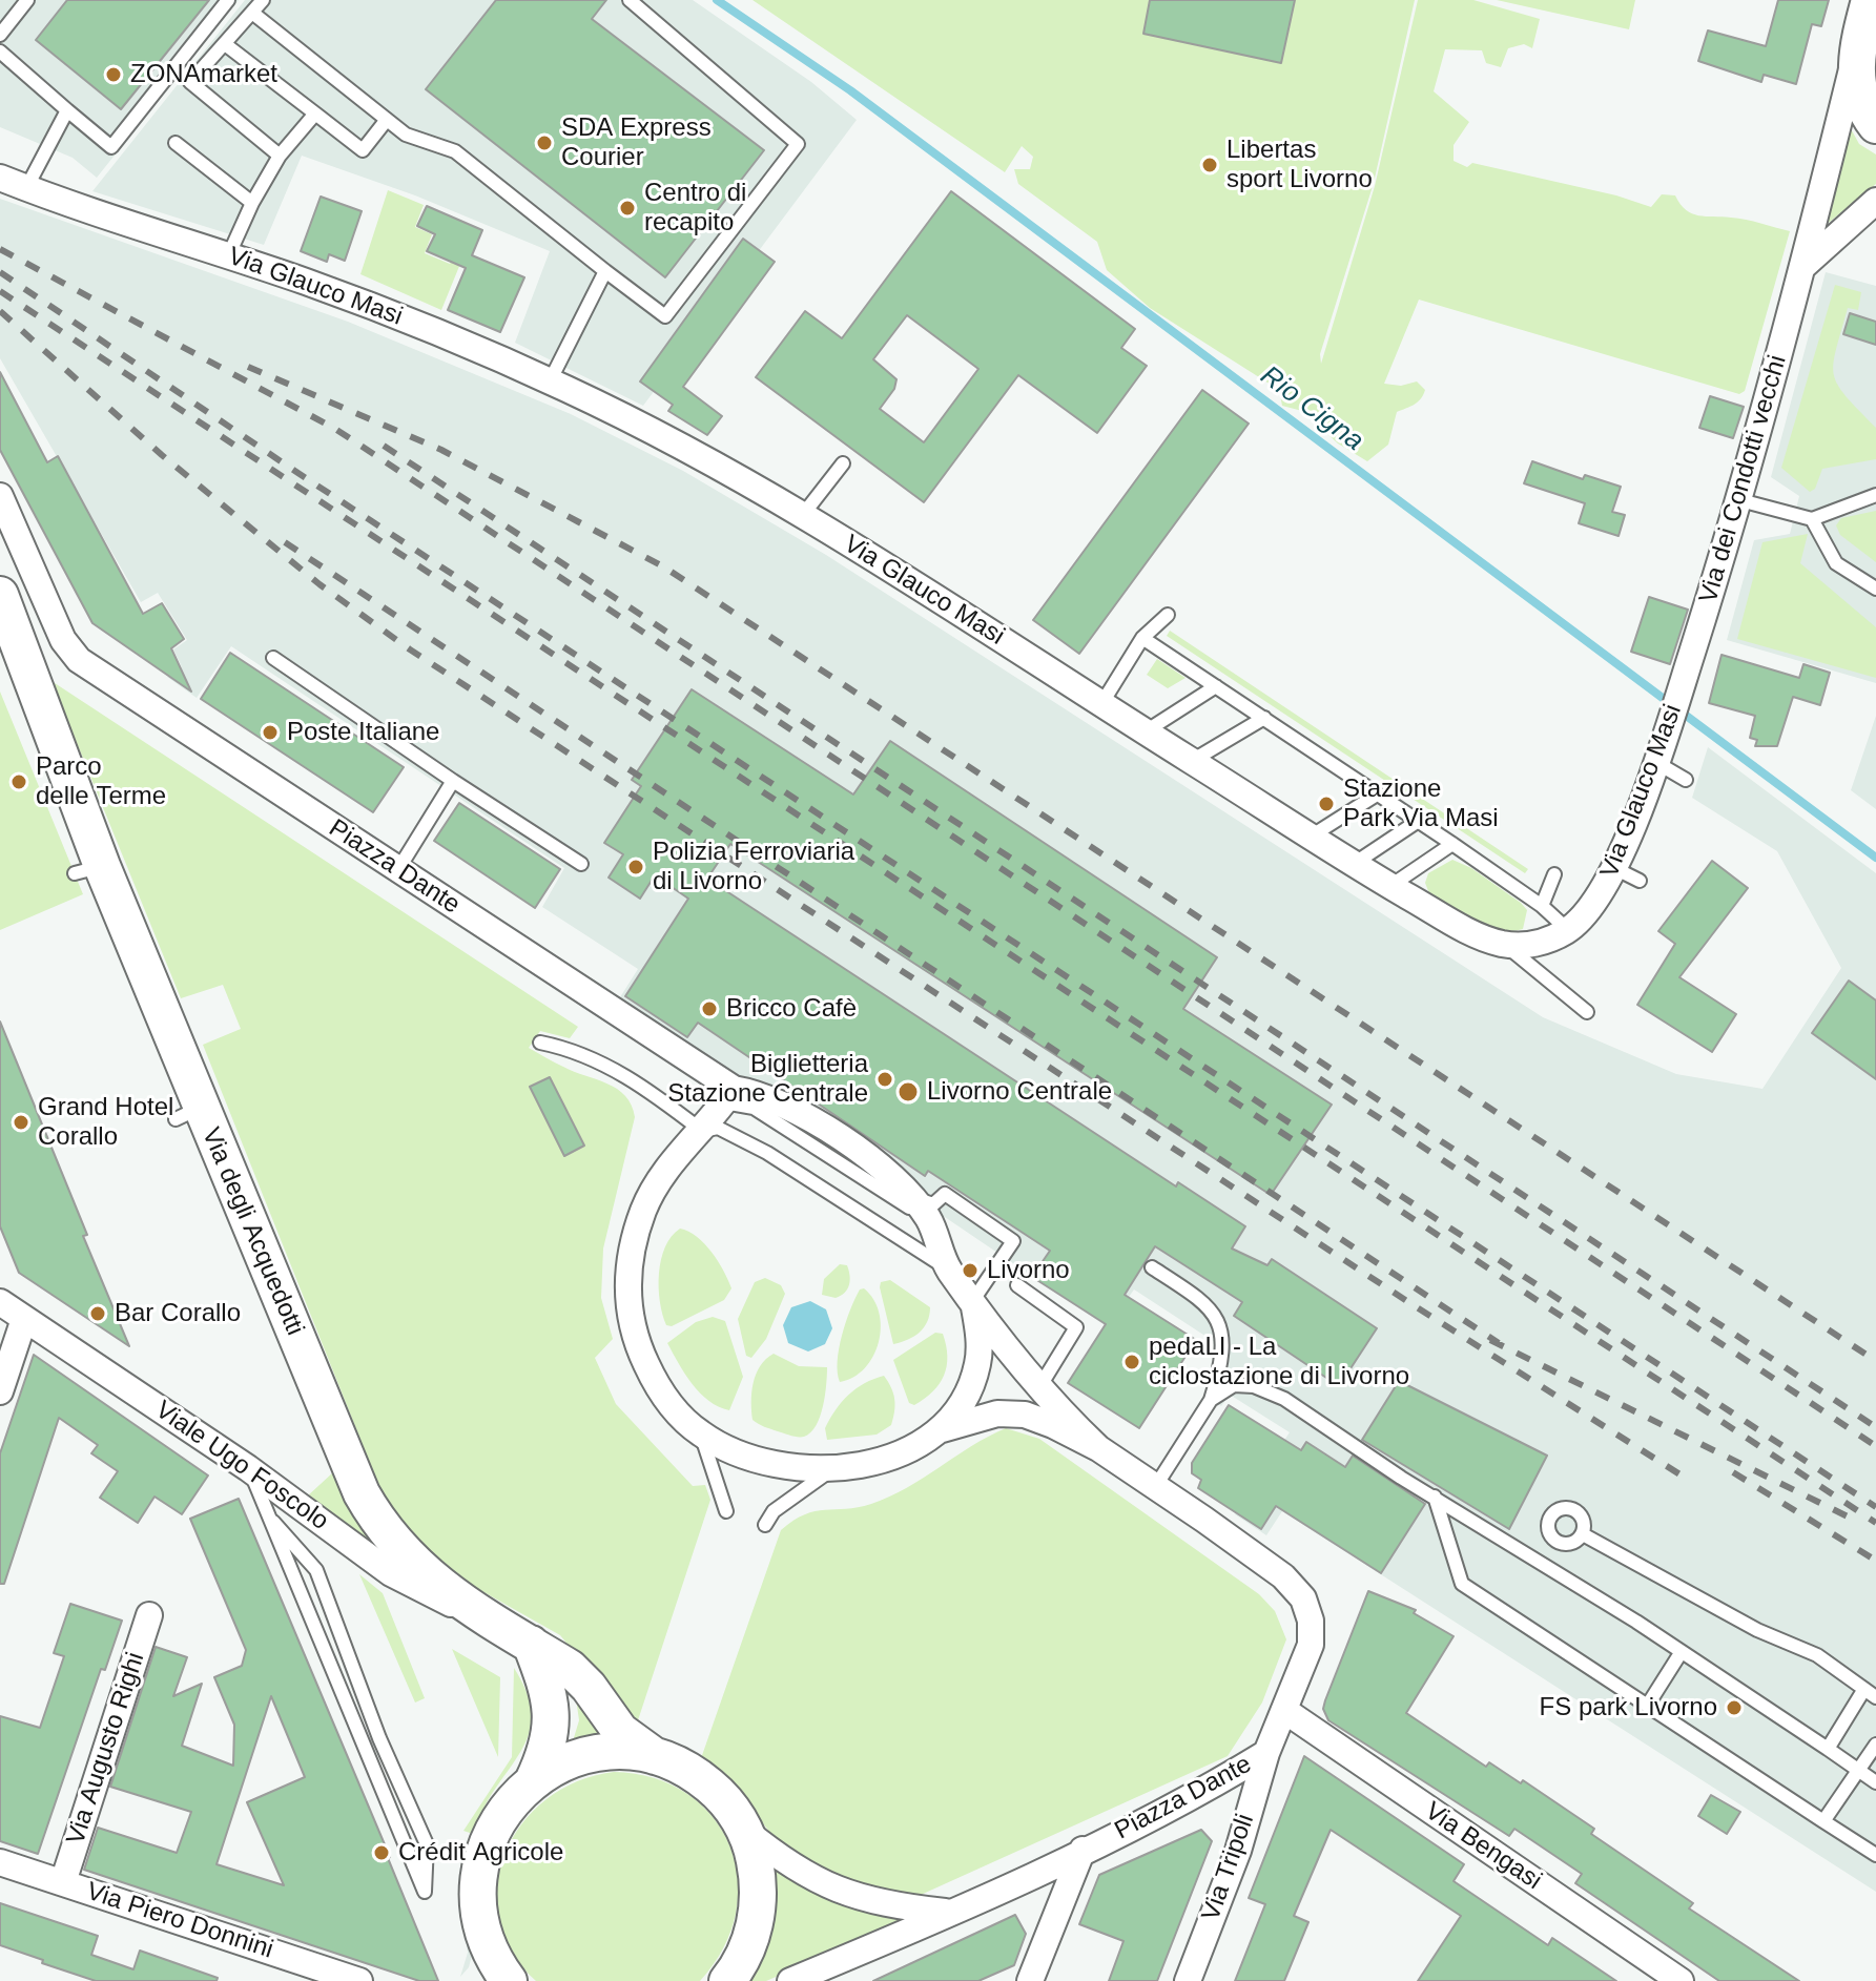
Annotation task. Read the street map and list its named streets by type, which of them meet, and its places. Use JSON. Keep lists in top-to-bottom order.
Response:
{
  "streets": {
    "main road": ["Via degli Acquedotti"],
    "street": [
      "Via Glauco Masi",
      "Via dei Condotti vecchi",
      "Piazza Dante",
      "Viale Ugo Foscolo",
      "Via Augusto Righi",
      "Via Bengasi",
      "Via Tripoli",
      "Via Piero Donnini"
    ]
  },
  "crossings": [
    ["Via Glauco Masi", "Via dei Condotti vecchi"],
    ["Piazza Dante", "Via Bengasi"],
    ["Piazza Dante", "Via Tripoli"],
    ["Via degli Acquedotti", "Viale Ugo Foscolo"],
    ["Via Augusto Righi", "Via Piero Donnini"]
  ],
  "water": ["Rio Cigna"],
  "places": [
    "ZONAmarket",
    "SDA Express Courier",
    "Libertas sport Livorno",
    "Centro di recapito",
    "Poste Italiane",
    "Parco delle Terme",
    "Stazione Park Via Masi",
    "Polizia Ferroviaria di Livorno",
    "Bricco Cafè",
    "Biglietteria Stazione Centrale",
    "Livorno Centrale",
    "Grand Hotel Corallo",
    "Livorno",
    "Bar Corallo",
    "pedaLI - La ciclostazione di Livorno",
    "FS park Livorno",
    "Crédit Agricole"
  ]
}
